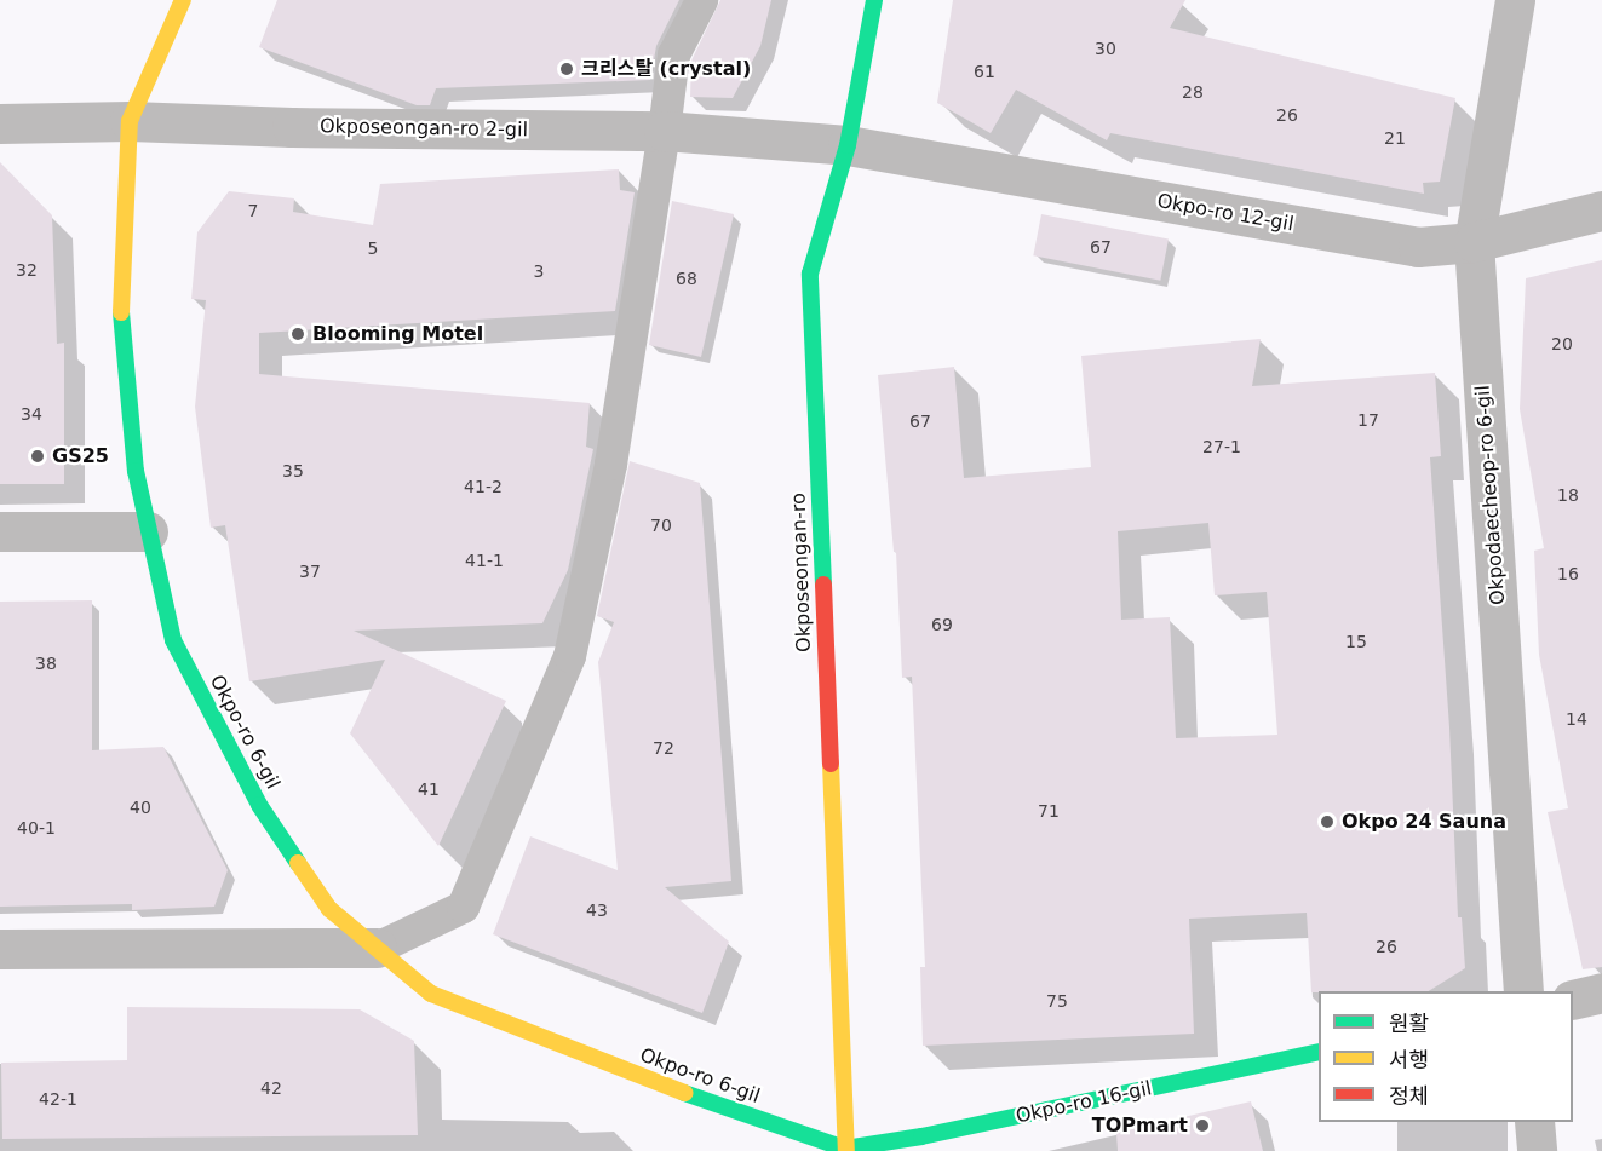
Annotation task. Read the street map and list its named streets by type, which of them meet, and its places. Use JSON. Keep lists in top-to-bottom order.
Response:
{
  "streets": {
    "street": [
      "Okposeongan-ro 2-gil",
      "Okpo-ro 12-gil",
      "Okpodaecheop-ro 6-gil",
      "Okposeongan-ro",
      "Okpo-ro 6-gil",
      "Okpo-ro 16-gil"
    ]
  },
  "crossings": [
    ["Okposeongan-ro 2-gil", "Okpo-ro 12-gil"],
    ["Okposeongan-ro 2-gil", "Okposeongan-ro"],
    ["Okposeongan-ro 2-gil", "Okpo-ro 6-gil"],
    ["Okpo-ro 12-gil", "Okpodaecheop-ro 6-gil"],
    ["Okpo-ro 12-gil", "Okposeongan-ro"],
    ["Okposeongan-ro", "Okpo-ro 6-gil"],
    ["Okposeongan-ro", "Okpo-ro 16-gil"],
    ["Okpo-ro 6-gil", "Okpo-ro 16-gil"]
  ],
  "places": [
    "크리스탈 (crystal)",
    "Blooming Motel",
    "GS25",
    "Okpo 24 Sauna",
    "TOPmart"
  ],
  "house_numbers": [
    "30",
    "61",
    "28",
    "26",
    "21",
    "7",
    "67",
    "5",
    "32",
    "3",
    "68",
    "20",
    "34",
    "17",
    "67",
    "27-1",
    "35",
    "41-2",
    "18",
    "70",
    "41-1",
    "37",
    "16",
    "69",
    "15",
    "38",
    "14",
    "72",
    "41",
    "40",
    "71",
    "40-1",
    "43",
    "26",
    "75",
    "42",
    "42-1"
  ],
  "legend": ["원활", "서행", "정체"]
}
